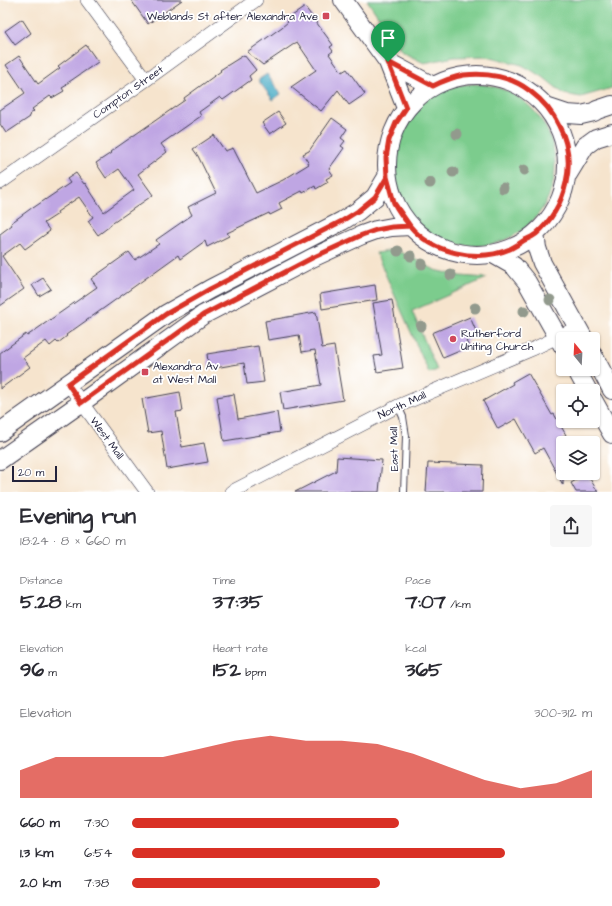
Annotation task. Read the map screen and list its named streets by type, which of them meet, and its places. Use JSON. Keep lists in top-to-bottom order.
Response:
{
  "streets": {
    "street": ["Compton Street", "North Mall", "West Mall"],
    "lane": ["East Mall"]
  },
  "crossings": [
    ["North Mall", "East Mall"]
  ],
  "places": {
    "transit": ["Weblands St after Alexandra Ave", "Alexandra Av at West Mall"],
    "other": ["Rutherford Uniting Church"]
  },
  "scale_bar": "20 m",
  "north": "top",
  "page": {
    "scale": "20 m",
    "heading": ["Evening run", "18:24 · 8 × 660 m"],
    "stats": [
      ["Distance", "5.28 km"],
      ["Time", "37:35"],
      ["Pace", "7:07 /km"],
      ["Elevation", "96 m"],
      ["Heart rate", "152 bpm"],
      ["kcal", "365"]
    ],
    "chart": ["Elevation", "300–312 m"],
    "list": [
      {
        "name": "660 m",
        "note": "7:30"
      },
      {
        "name": "1.3 km",
        "note": "6:54"
      },
      {
        "name": "2.0 km",
        "note": "7:38"
      }
    ]
  }
}
